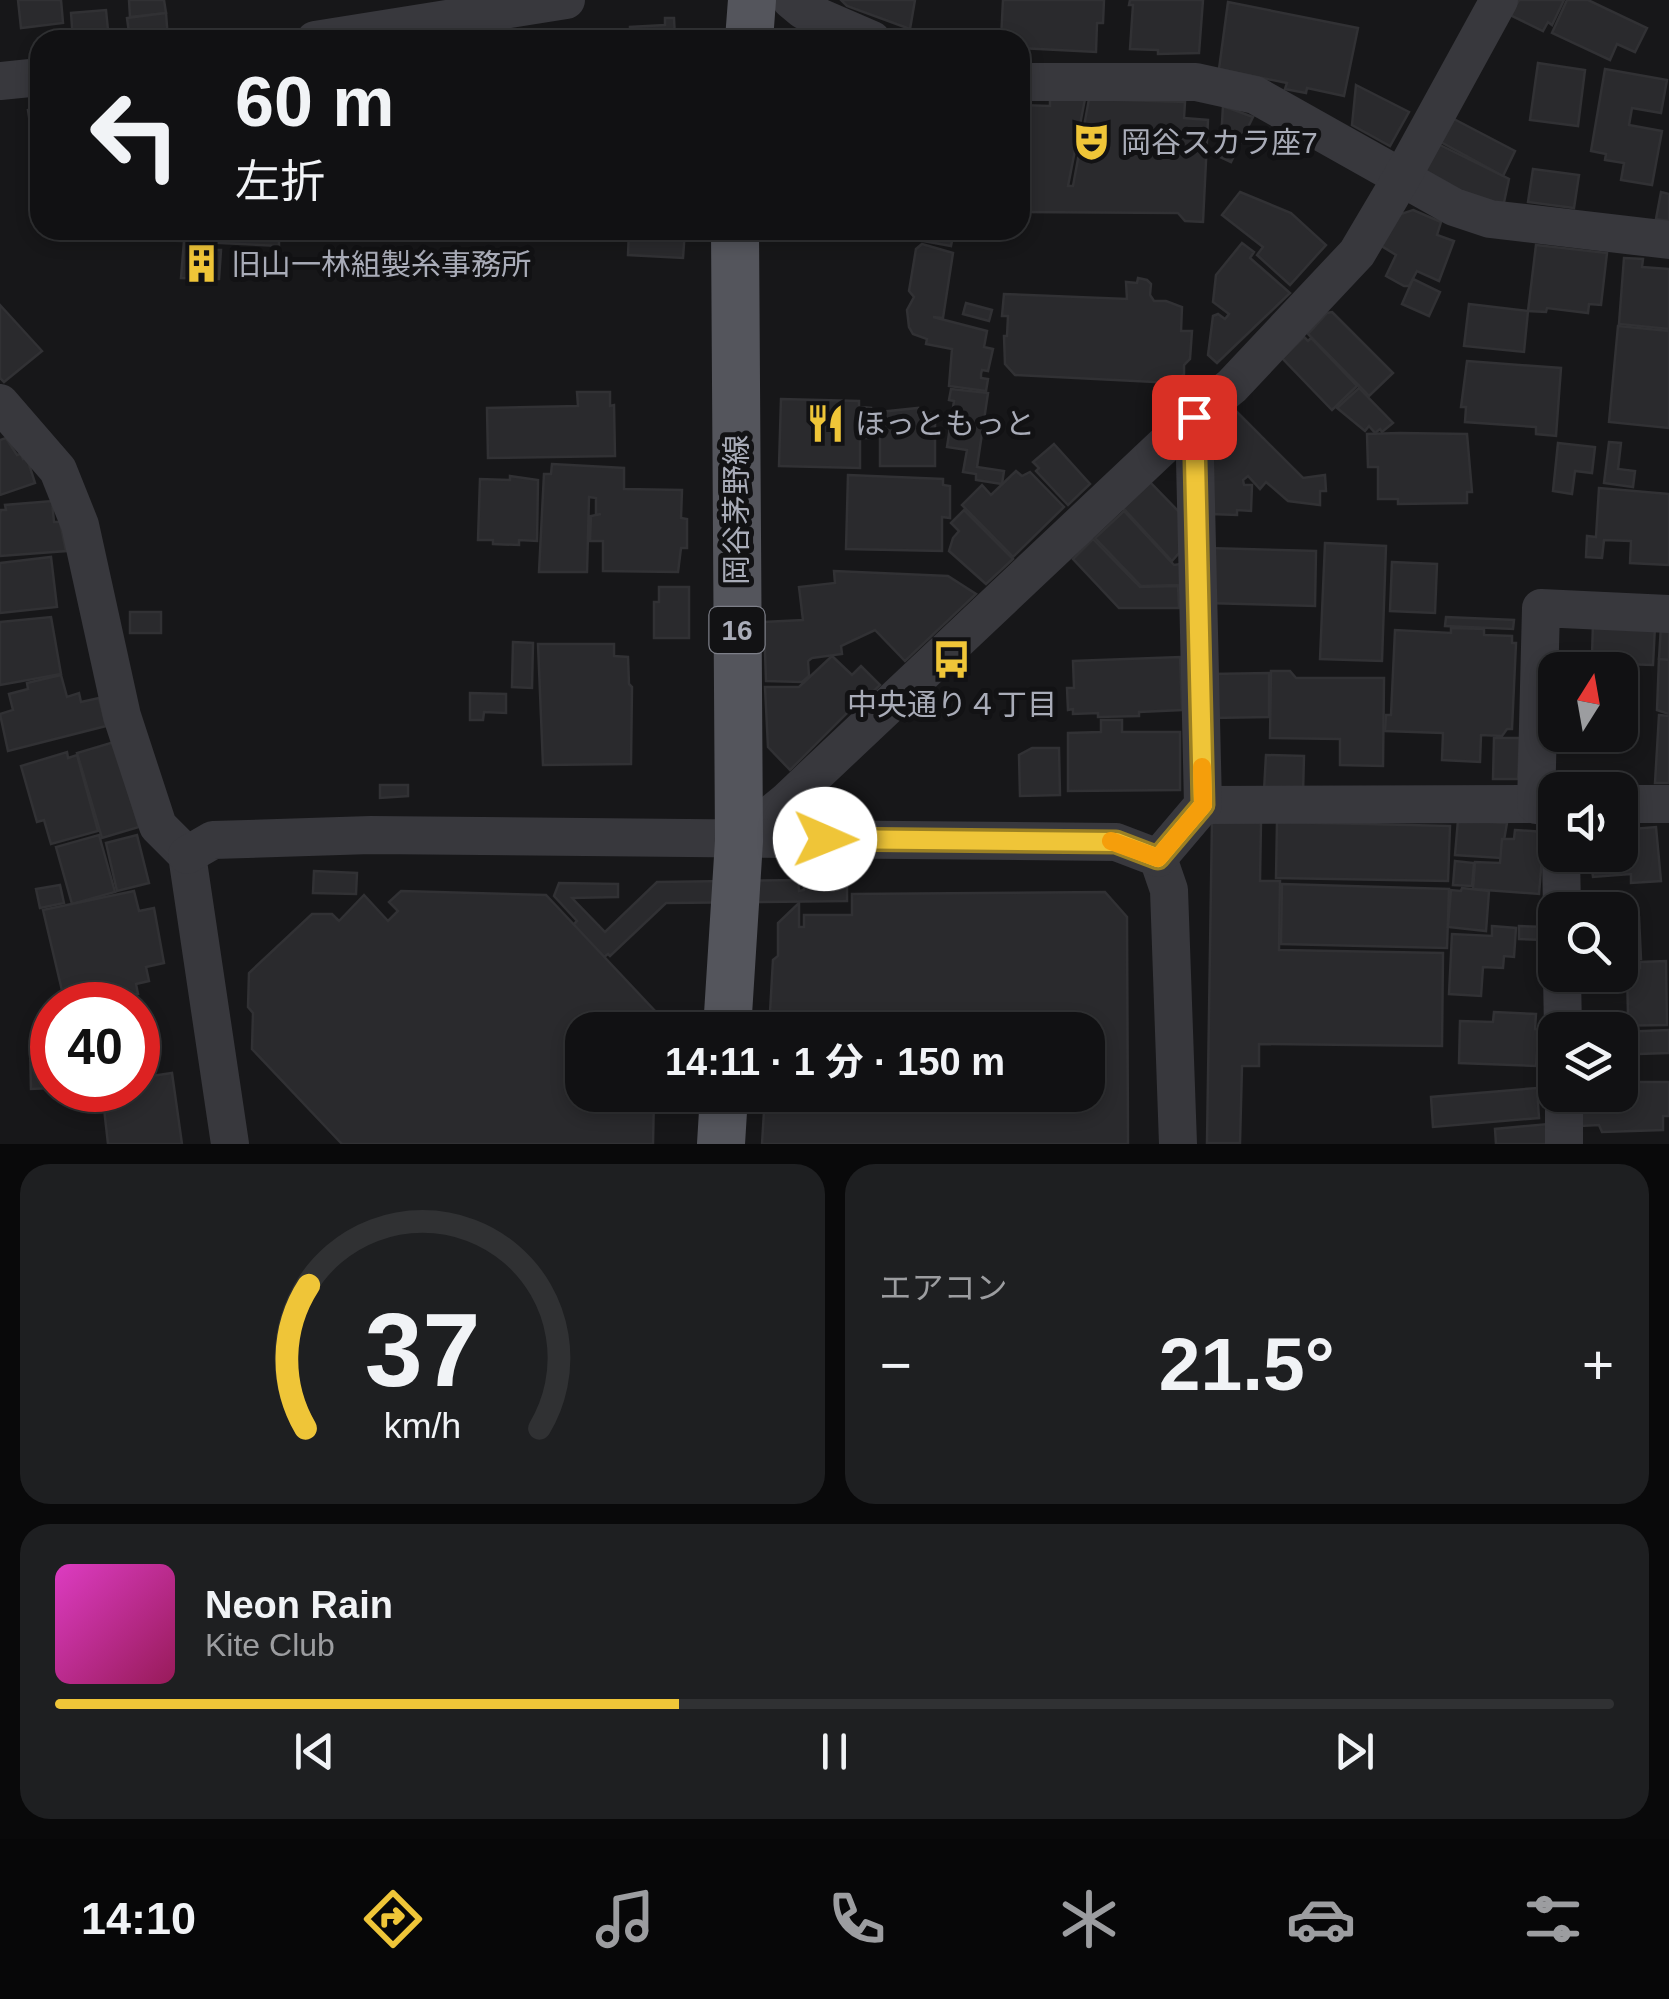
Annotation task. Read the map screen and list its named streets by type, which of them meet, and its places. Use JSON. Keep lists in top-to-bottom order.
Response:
{
  "streets": {
    "main road": ["岡谷茅野線", "16"]
  },
  "places": {
    "theatre": ["岡谷スカラ座7"],
    "building": ["旧山一林組製糸事務所"],
    "restaurant": ["ほっともっと"],
    "bus stop": ["中央通り４丁目"]
  },
  "north": "top",
  "page": {
    "turn": ["60 m", "左折"],
    "limit": "40",
    "trip": "14:11 · 1 分 · 150 m",
    "tile": "エアコン",
    "heat": ["−", "21.5°", "+"],
    "song": ["Neon Rain", "Kite Club"],
    "tabs": "14:10",
    "gauge": ["37", "km/h"]
  }
}
